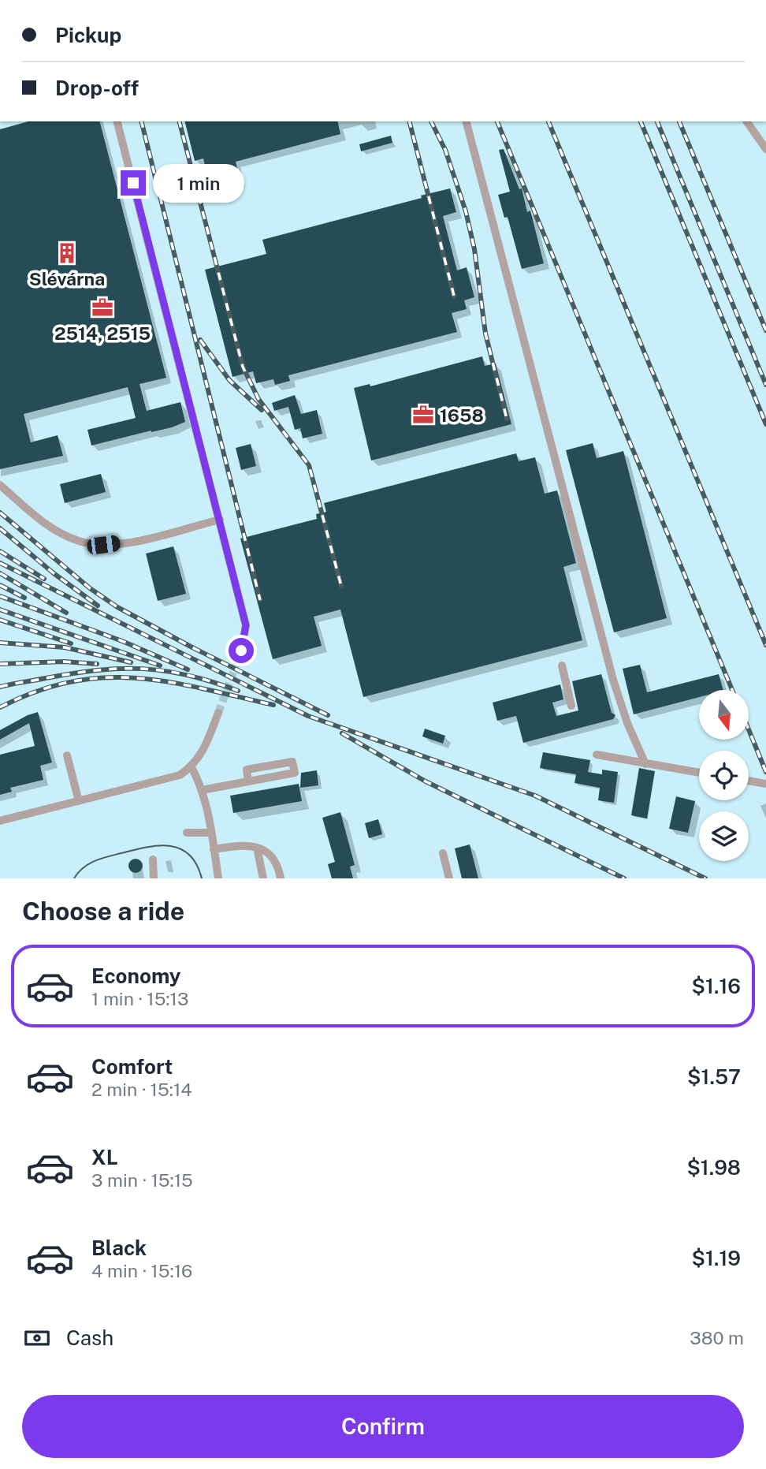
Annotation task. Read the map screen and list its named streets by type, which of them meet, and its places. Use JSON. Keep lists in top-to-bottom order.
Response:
{
  "places": {
    "building": ["Slévárna"],
    "office": ["2514, 2515", "1658"]
  },
  "north": "bottom",
  "page": {
    "banner": ["Pickup", "Drop-off"],
    "bubble": "1 min",
    "heading": "Choose a ride",
    "list": [
      {
        "name": "Economy",
        "note": "1 min · 15:13",
        "value": "$1.16"
      },
      {
        "name": "Comfort",
        "note": "2 min · 15:14",
        "value": "$1.57"
      },
      {
        "name": "XL",
        "note": "3 min · 15:15",
        "value": "$1.98"
      },
      {
        "name": "Black",
        "note": "4 min · 15:16",
        "value": "$1.19"
      }
    ],
    "pay": ["Cash", "380 m"],
    "buttons": "Confirm"
  }
}
